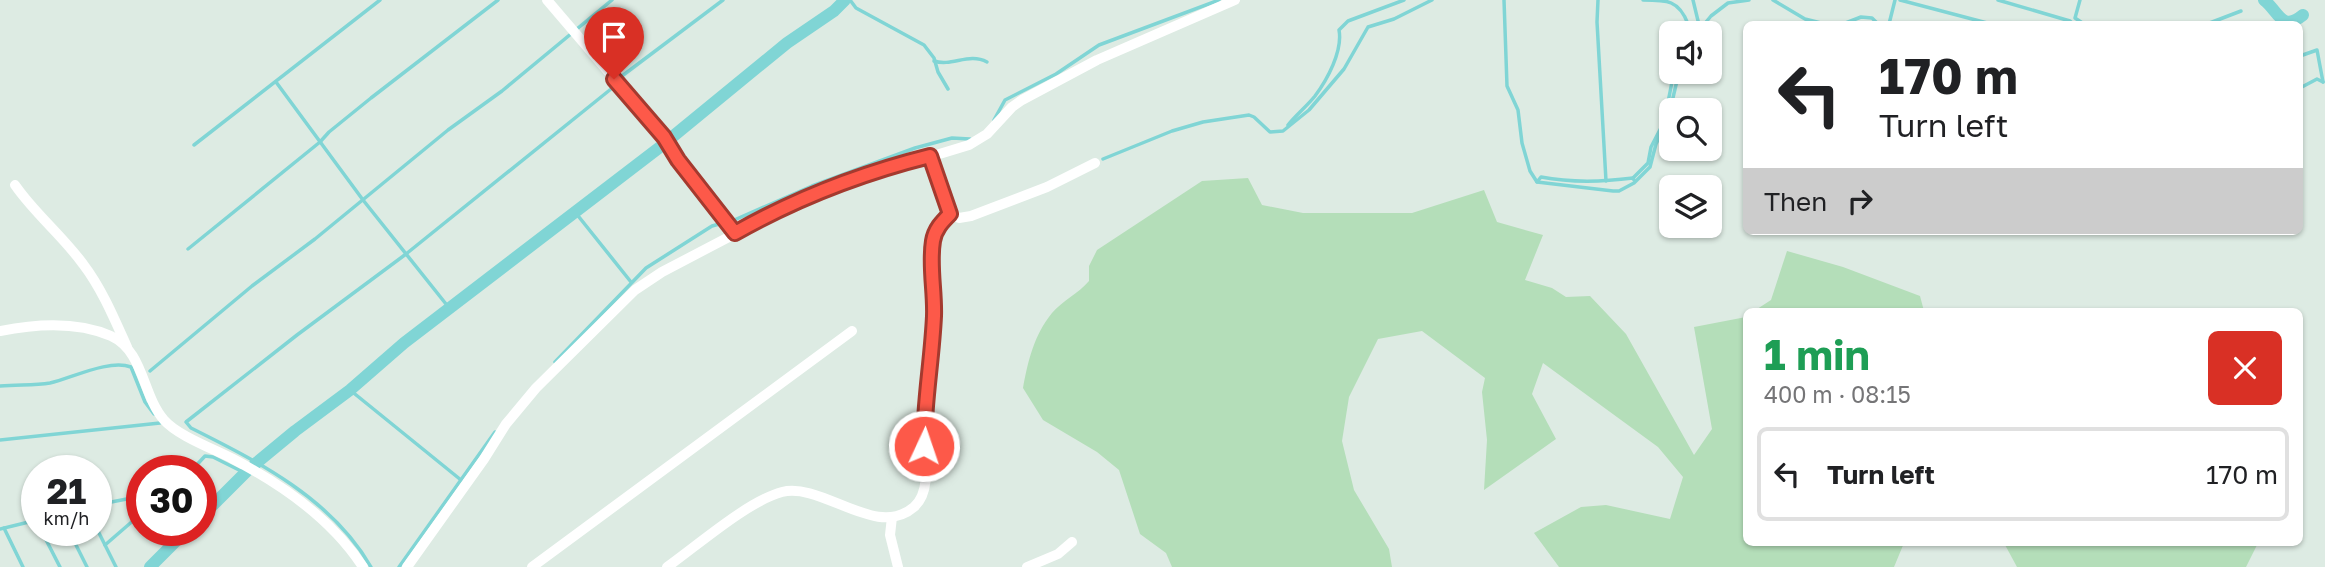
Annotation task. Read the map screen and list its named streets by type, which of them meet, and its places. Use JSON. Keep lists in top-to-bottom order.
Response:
{
  "page": {
    "turn": ["170 m", "Turn left"],
    "then": "Then",
    "heading": ["1 min", "400 m · 08:15"],
    "list": [
      {
        "name": "Turn left",
        "value": "170 m"
      }
    ],
    "speed": "21 km/h",
    "limit": "30"
  }
}
